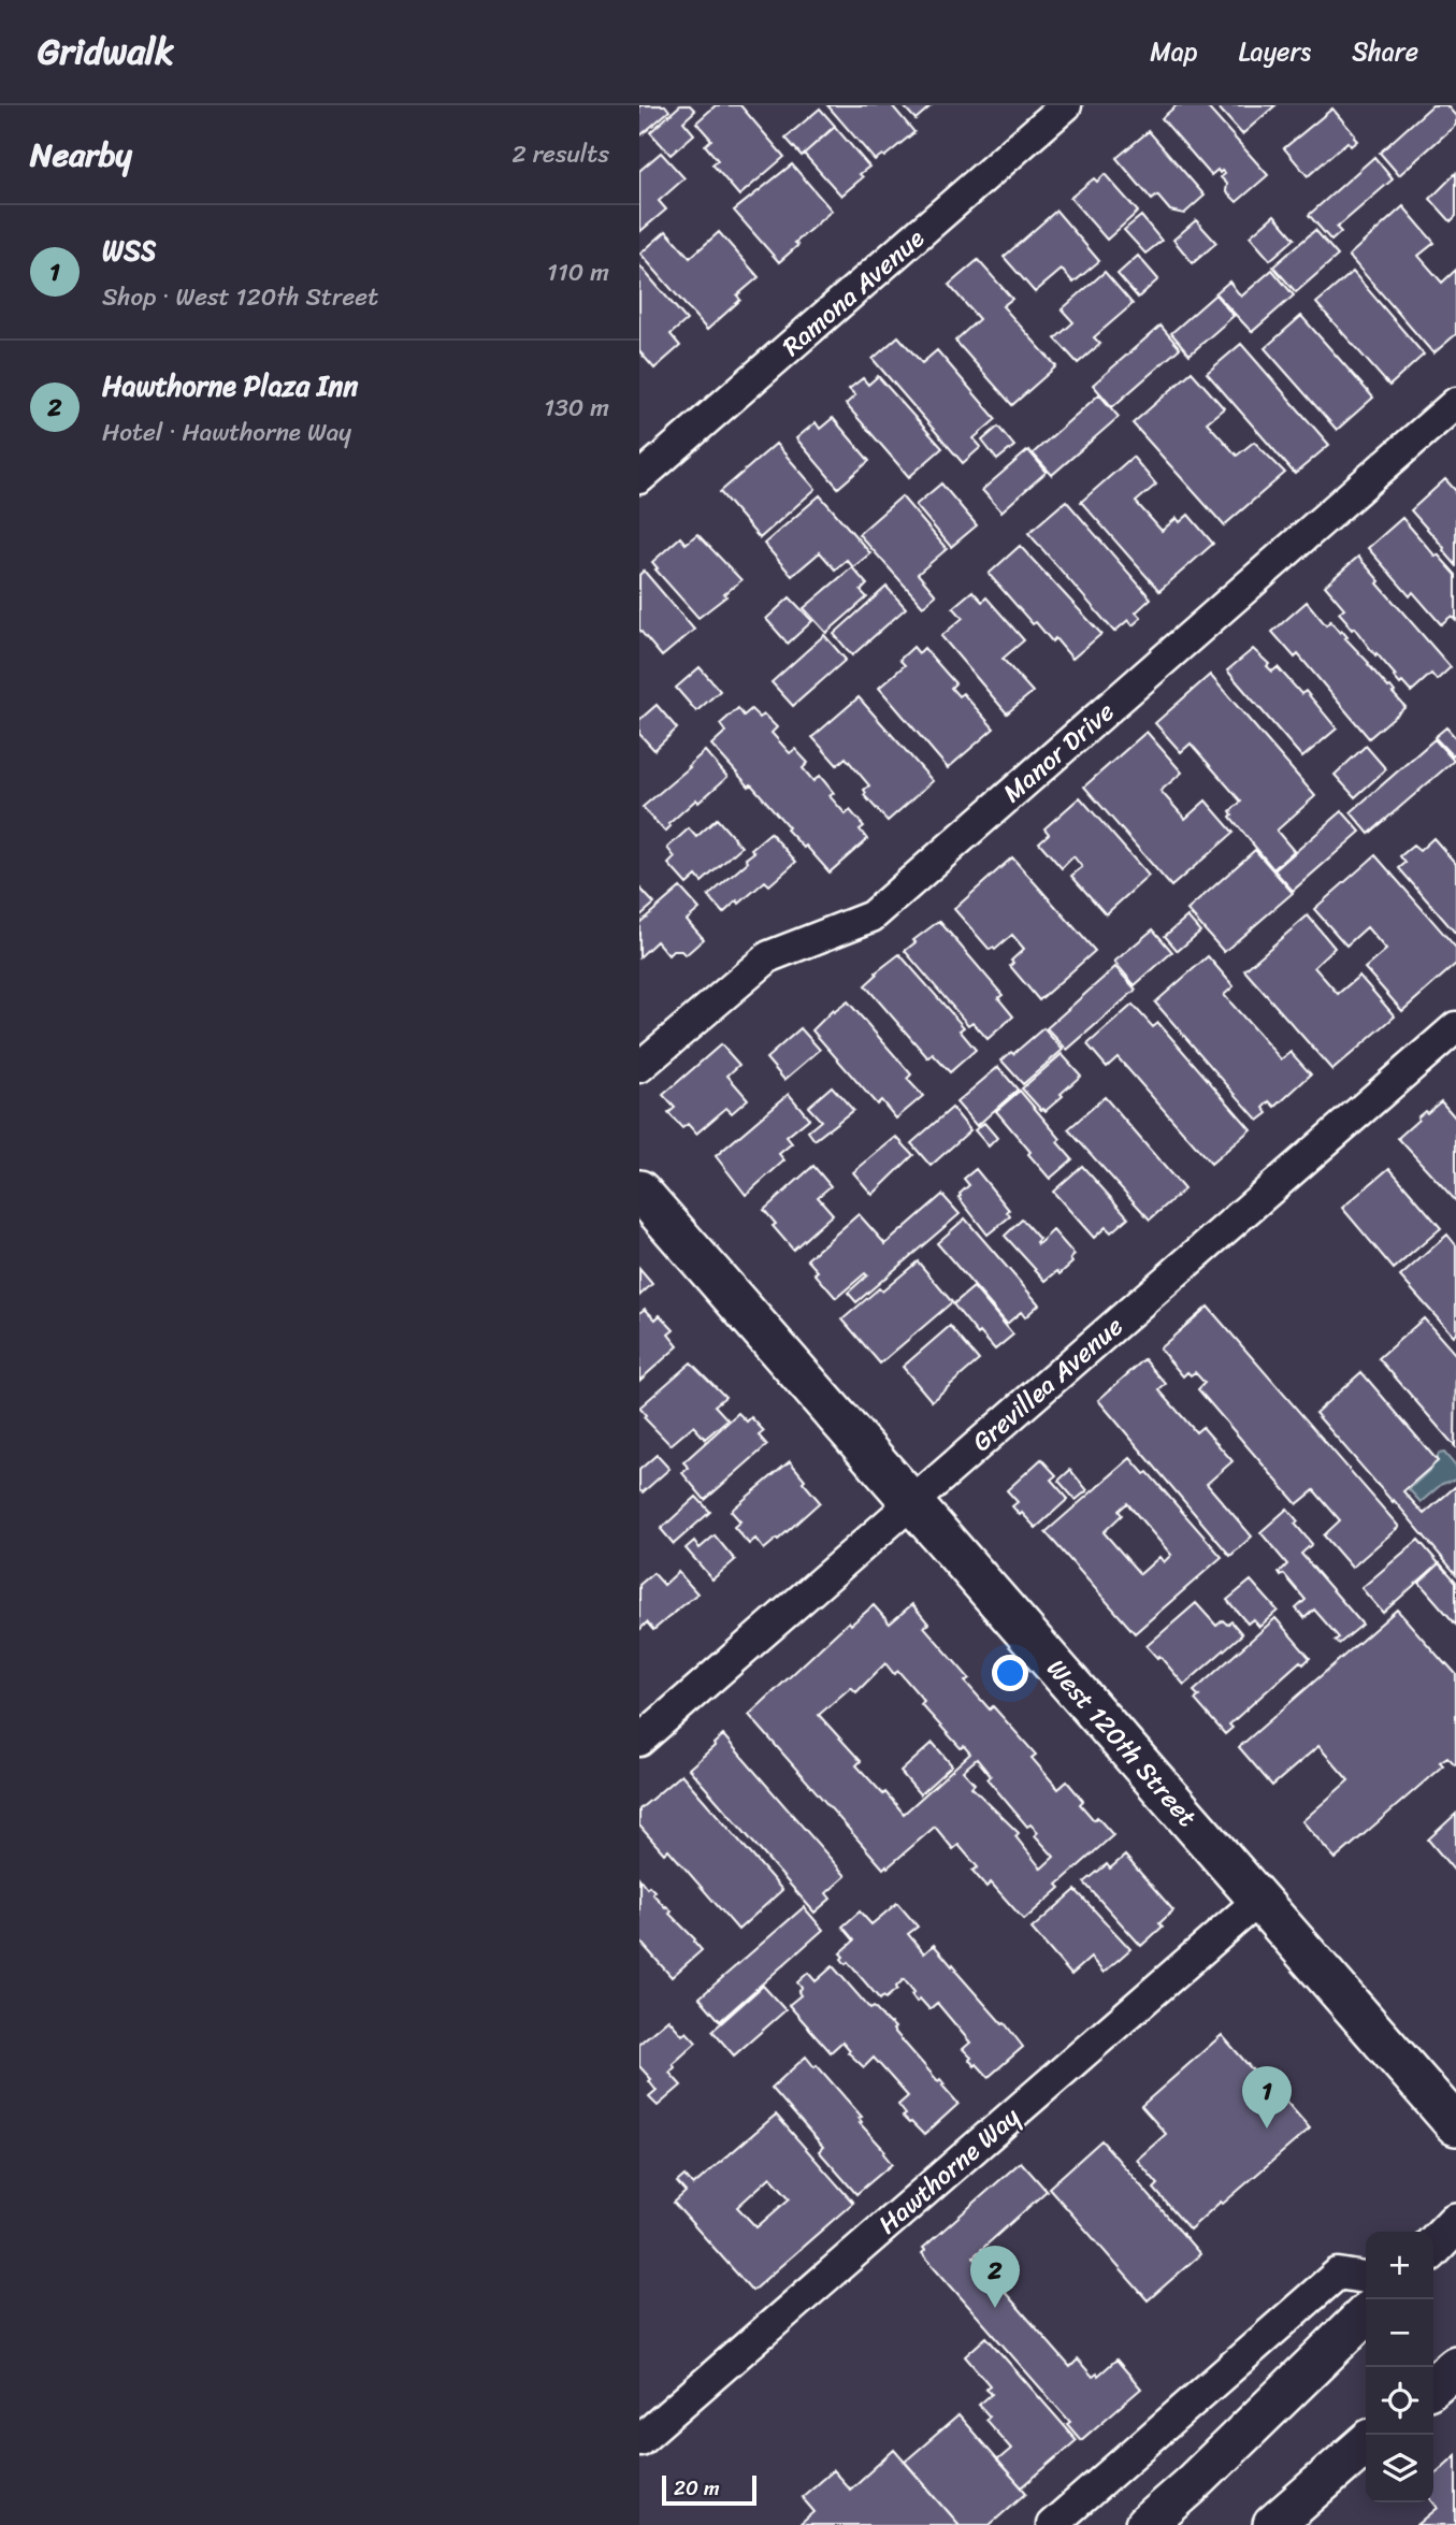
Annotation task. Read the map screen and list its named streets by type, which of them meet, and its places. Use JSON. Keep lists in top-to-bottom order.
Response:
{
  "streets": {
    "main road": ["West 120th Street"],
    "street": [
      "Ramona Avenue",
      "Manor Drive",
      "Grevillea Avenue",
      "Hawthorne Way"
    ]
  },
  "crossings": [
    ["Grevillea Avenue", "West 120th Street"],
    ["West 120th Street", "Hawthorne Way"]
  ],
  "scale_bar": "20 m",
  "page": {
    "header": "Gridwalk",
    "nav": ["Map", "Layers", "Share"],
    "heading": ["Nearby", "2 results"],
    "list": [
      {
        "mark": "1",
        "name": "WSS",
        "note": "Shop · West 120th Street",
        "value": "110 m"
      },
      {
        "mark": "2",
        "name": "Hawthorne Plaza Inn",
        "note": "Hotel · Hawthorne Way",
        "value": "130 m"
      }
    ],
    "pins": ["1", "2"],
    "map_buttons": ["+", "−"],
    "scale": "20 m"
  }
}
